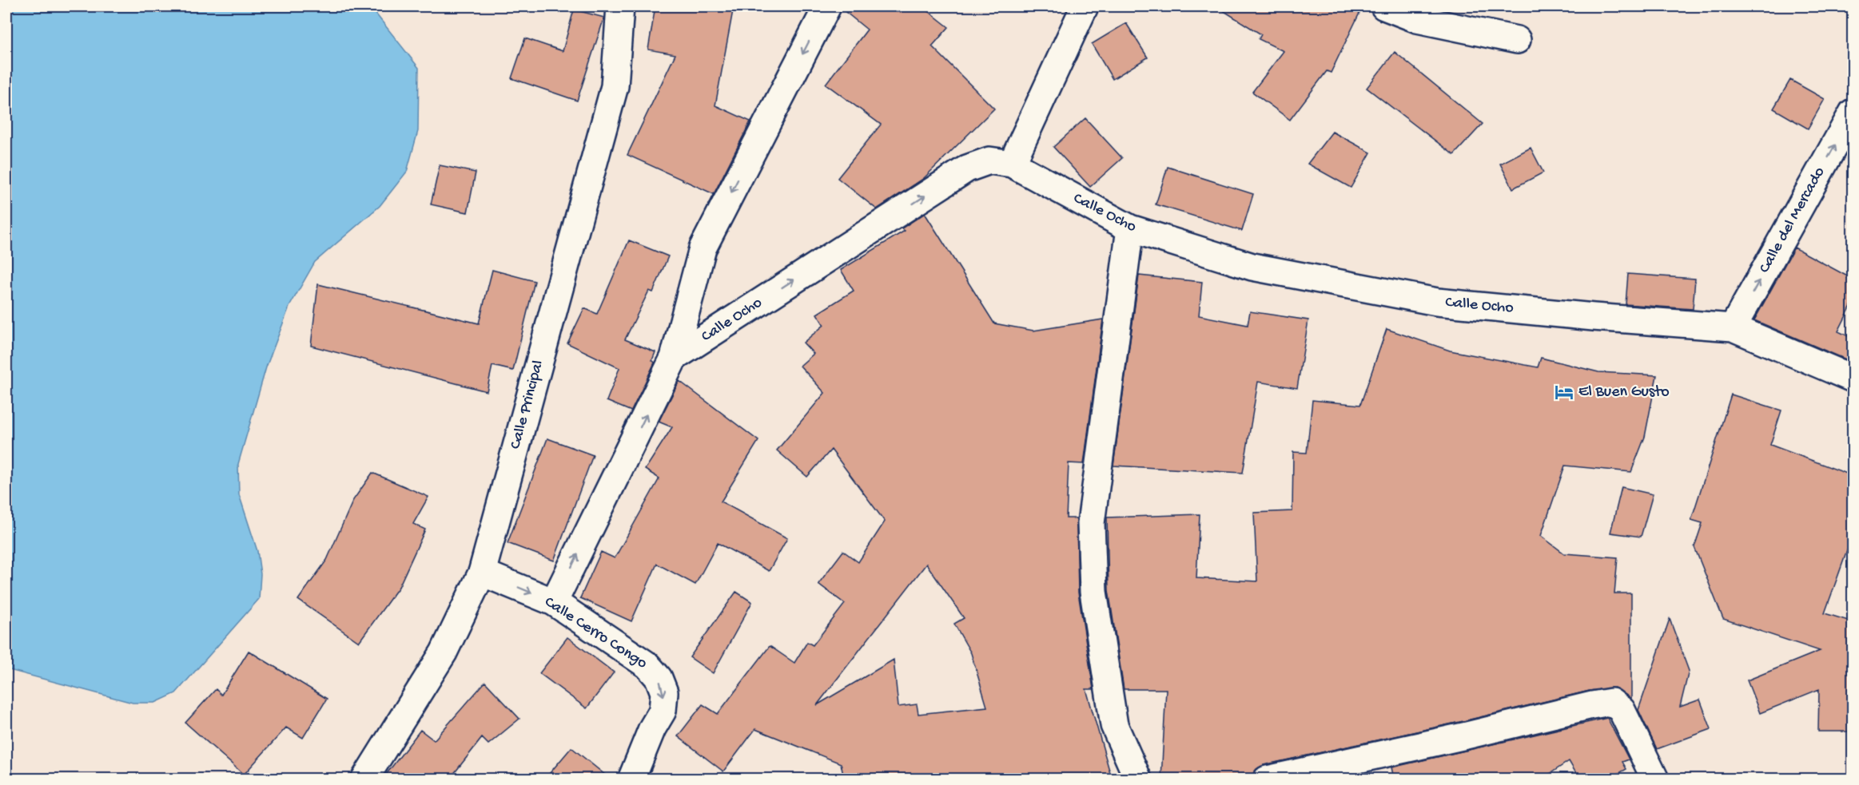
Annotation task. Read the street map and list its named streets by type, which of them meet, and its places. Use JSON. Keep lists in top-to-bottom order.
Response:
{
  "streets": {
    "street": [
      "Calle Ocho",
      "Calle del Mercado",
      "Calle Principal",
      "Calle Cerro Congo"
    ]
  },
  "crossings": [
    ["Calle Ocho", "Calle del Mercado"],
    ["Calle Principal", "Calle Cerro Congo"]
  ],
  "one_way": ["Calle del Mercado", "Calle Cerro Congo"],
  "places": {
    "hotel": ["El Buen Gusto"]
  }
}
